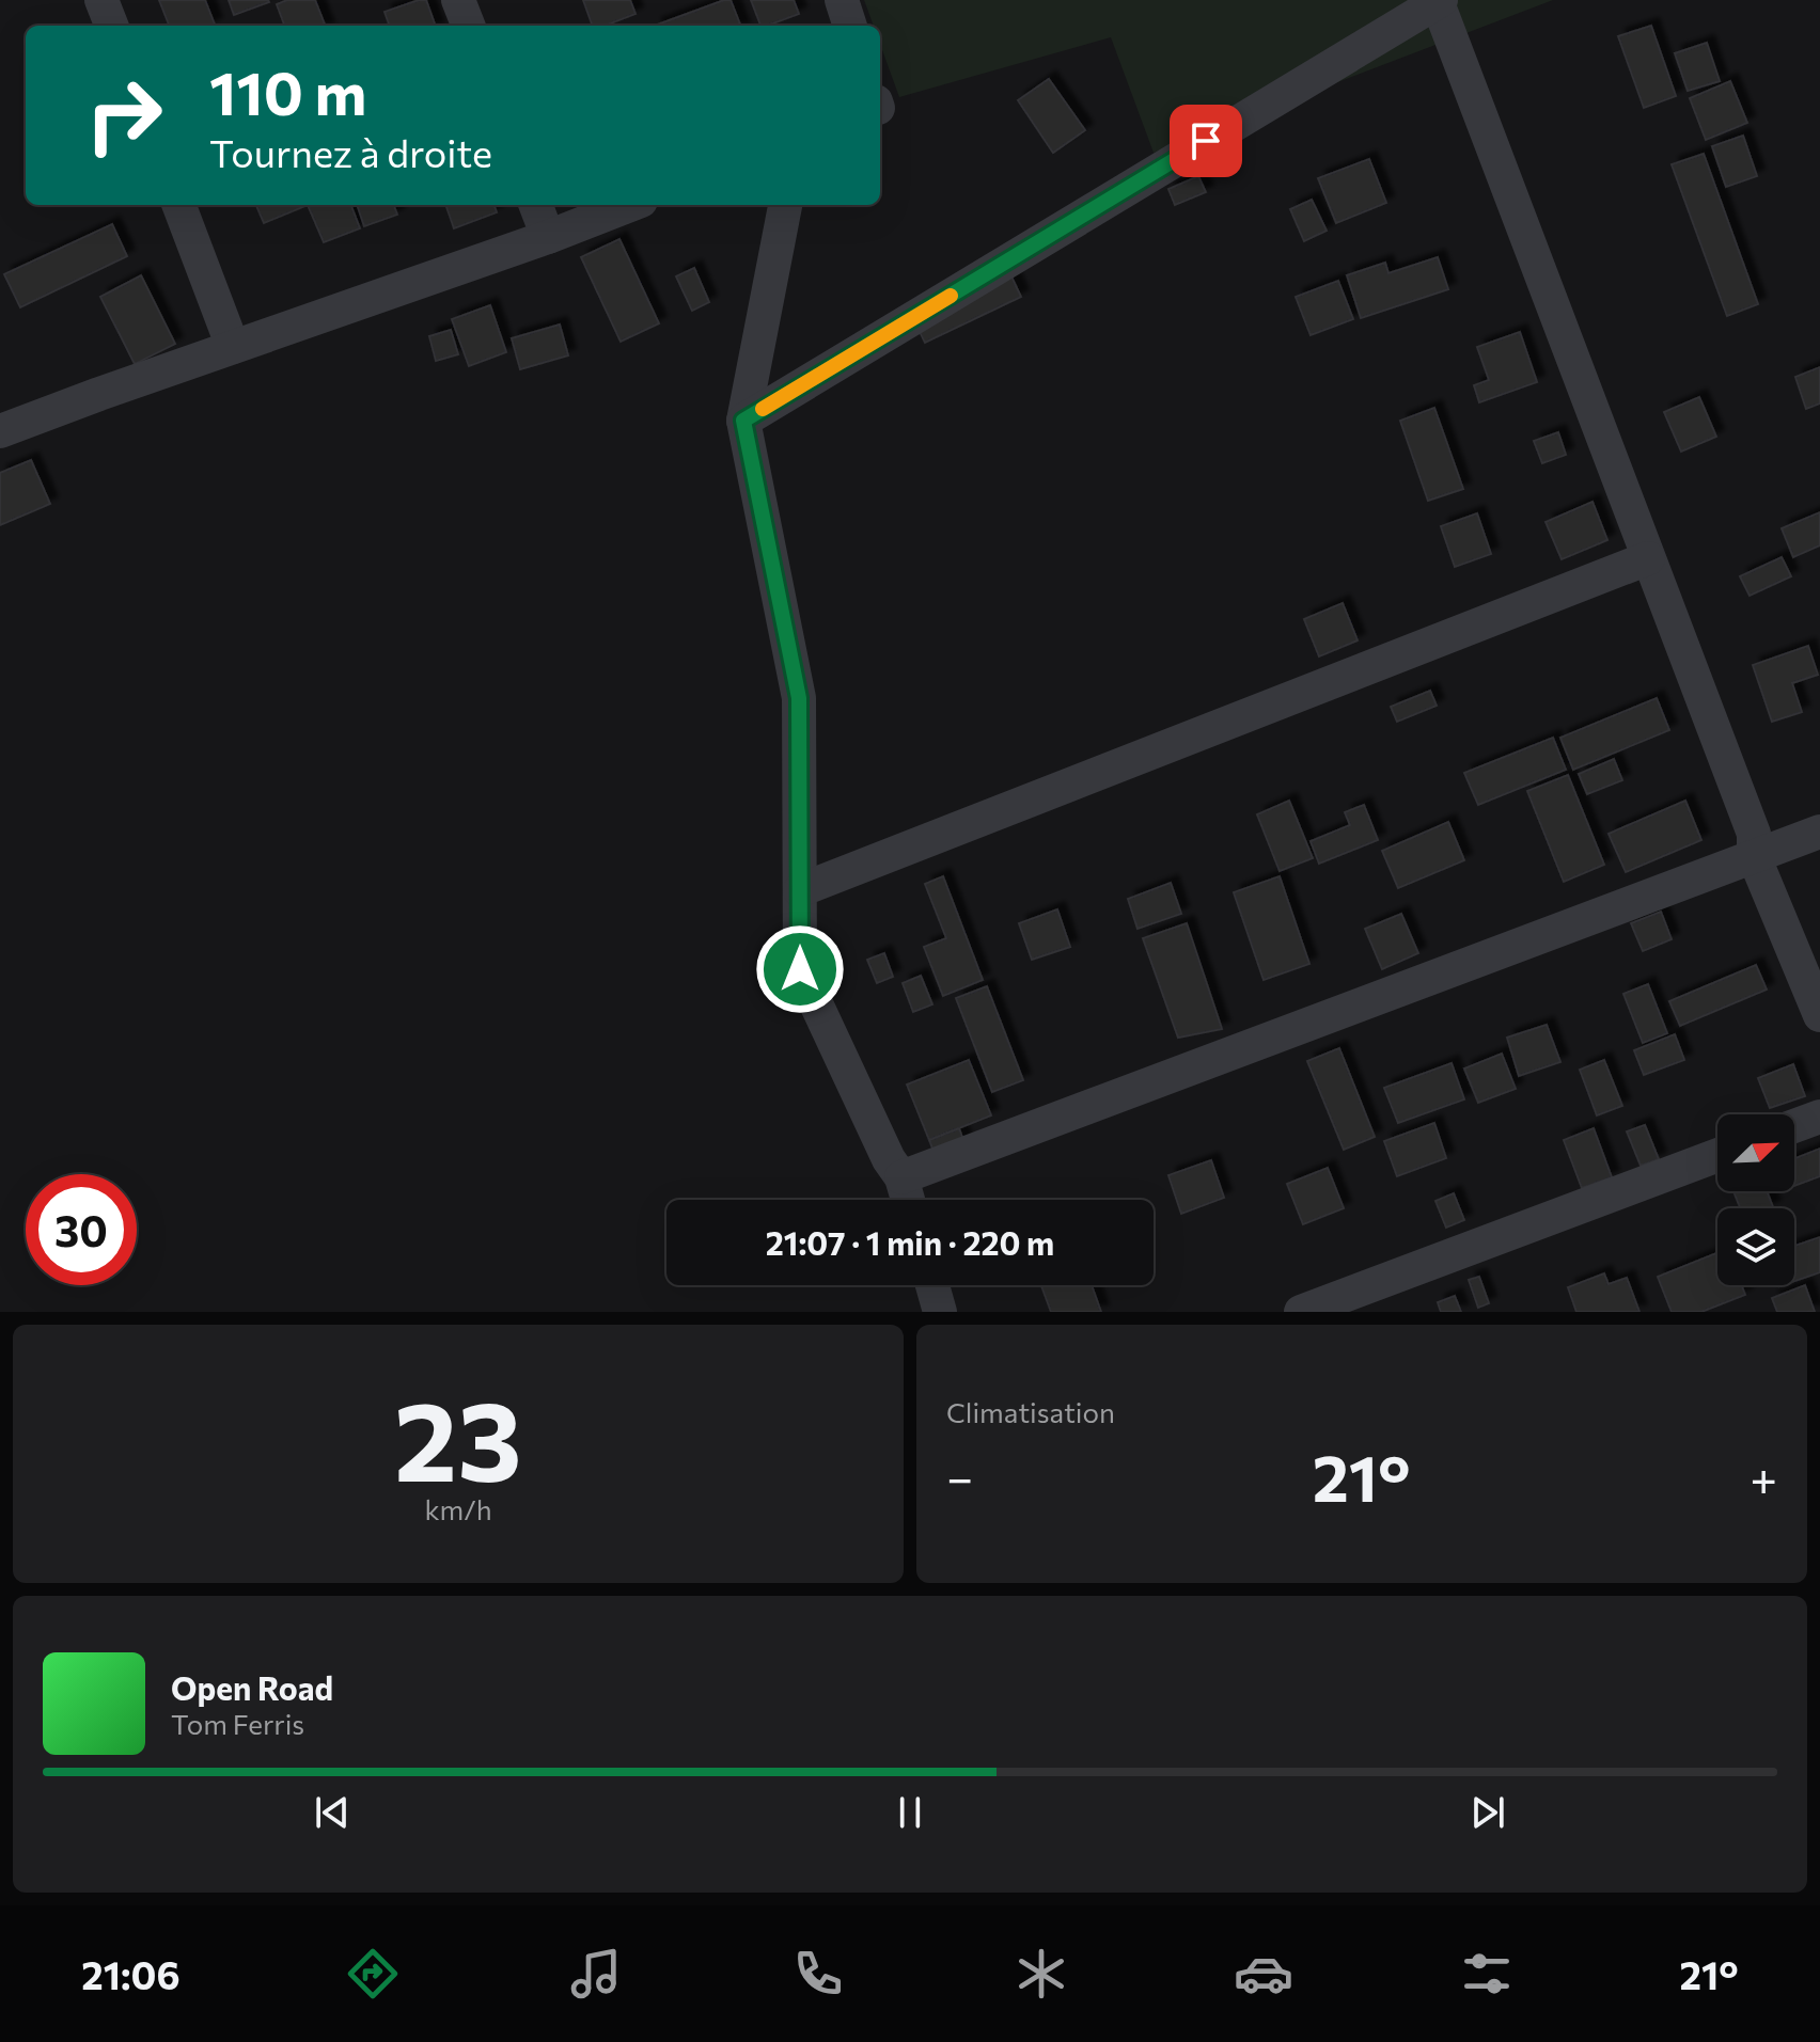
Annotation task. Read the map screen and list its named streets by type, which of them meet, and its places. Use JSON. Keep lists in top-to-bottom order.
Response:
{
  "north": "top right",
  "page": {
    "turn": ["110 m", "Tournez à droite"],
    "limit": "30",
    "trip": "21:07 · 1 min · 220 m",
    "tile": [
      ["23", "km/h"],
      "Climatisation"
    ],
    "heat": ["−", "21°", "+"],
    "song": ["Open Road", "Tom Ferris"],
    "tabs": ["21:06", "21°"]
  }
}
